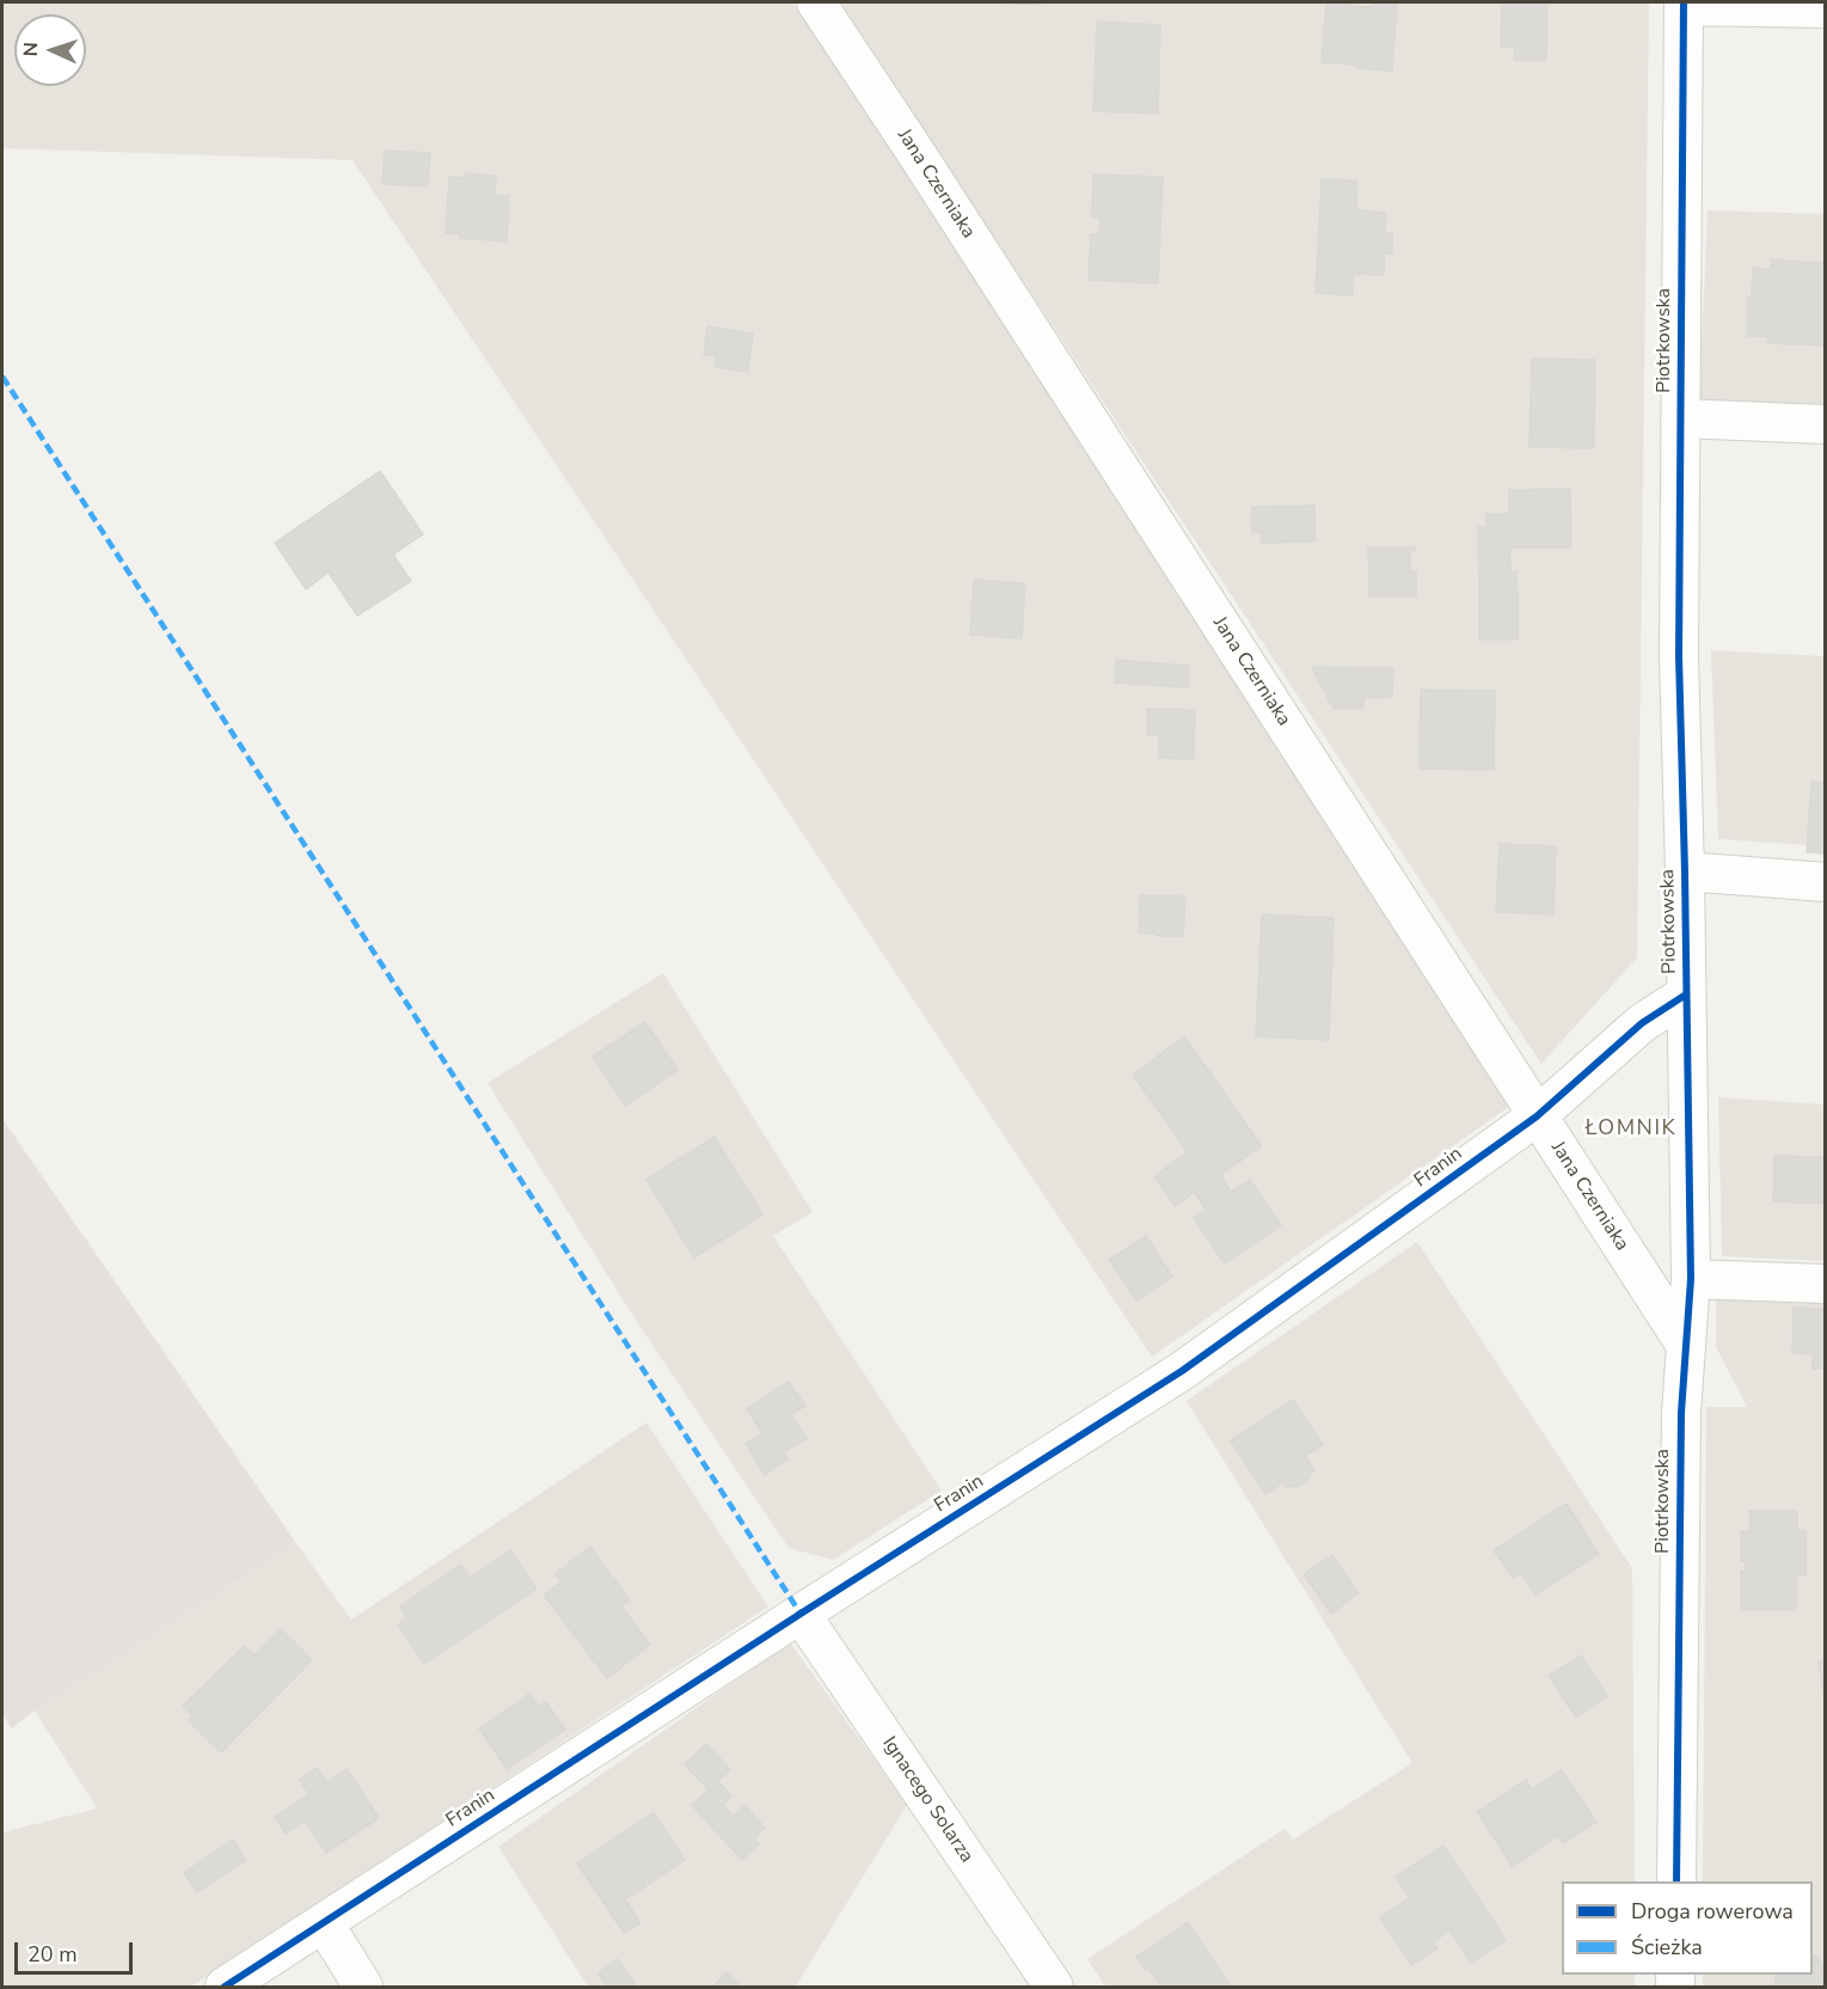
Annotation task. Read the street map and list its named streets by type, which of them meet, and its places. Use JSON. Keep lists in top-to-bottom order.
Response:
{
  "streets": {
    "street": [
      "Jana Czerniaka",
      "Piotrkowska",
      "Franin",
      "Ignacego Solarza"
    ]
  },
  "crossings": [
    ["Jana Czerniaka", "Piotrkowska"],
    ["Jana Czerniaka", "Franin"],
    ["Piotrkowska", "Franin"],
    ["Franin", "Ignacego Solarza"]
  ],
  "districts": ["ŁOMNIK"],
  "legend": ["Droga rowerowa", "Ścieżka"],
  "scale_bar": "20 m",
  "north": "left"
}
